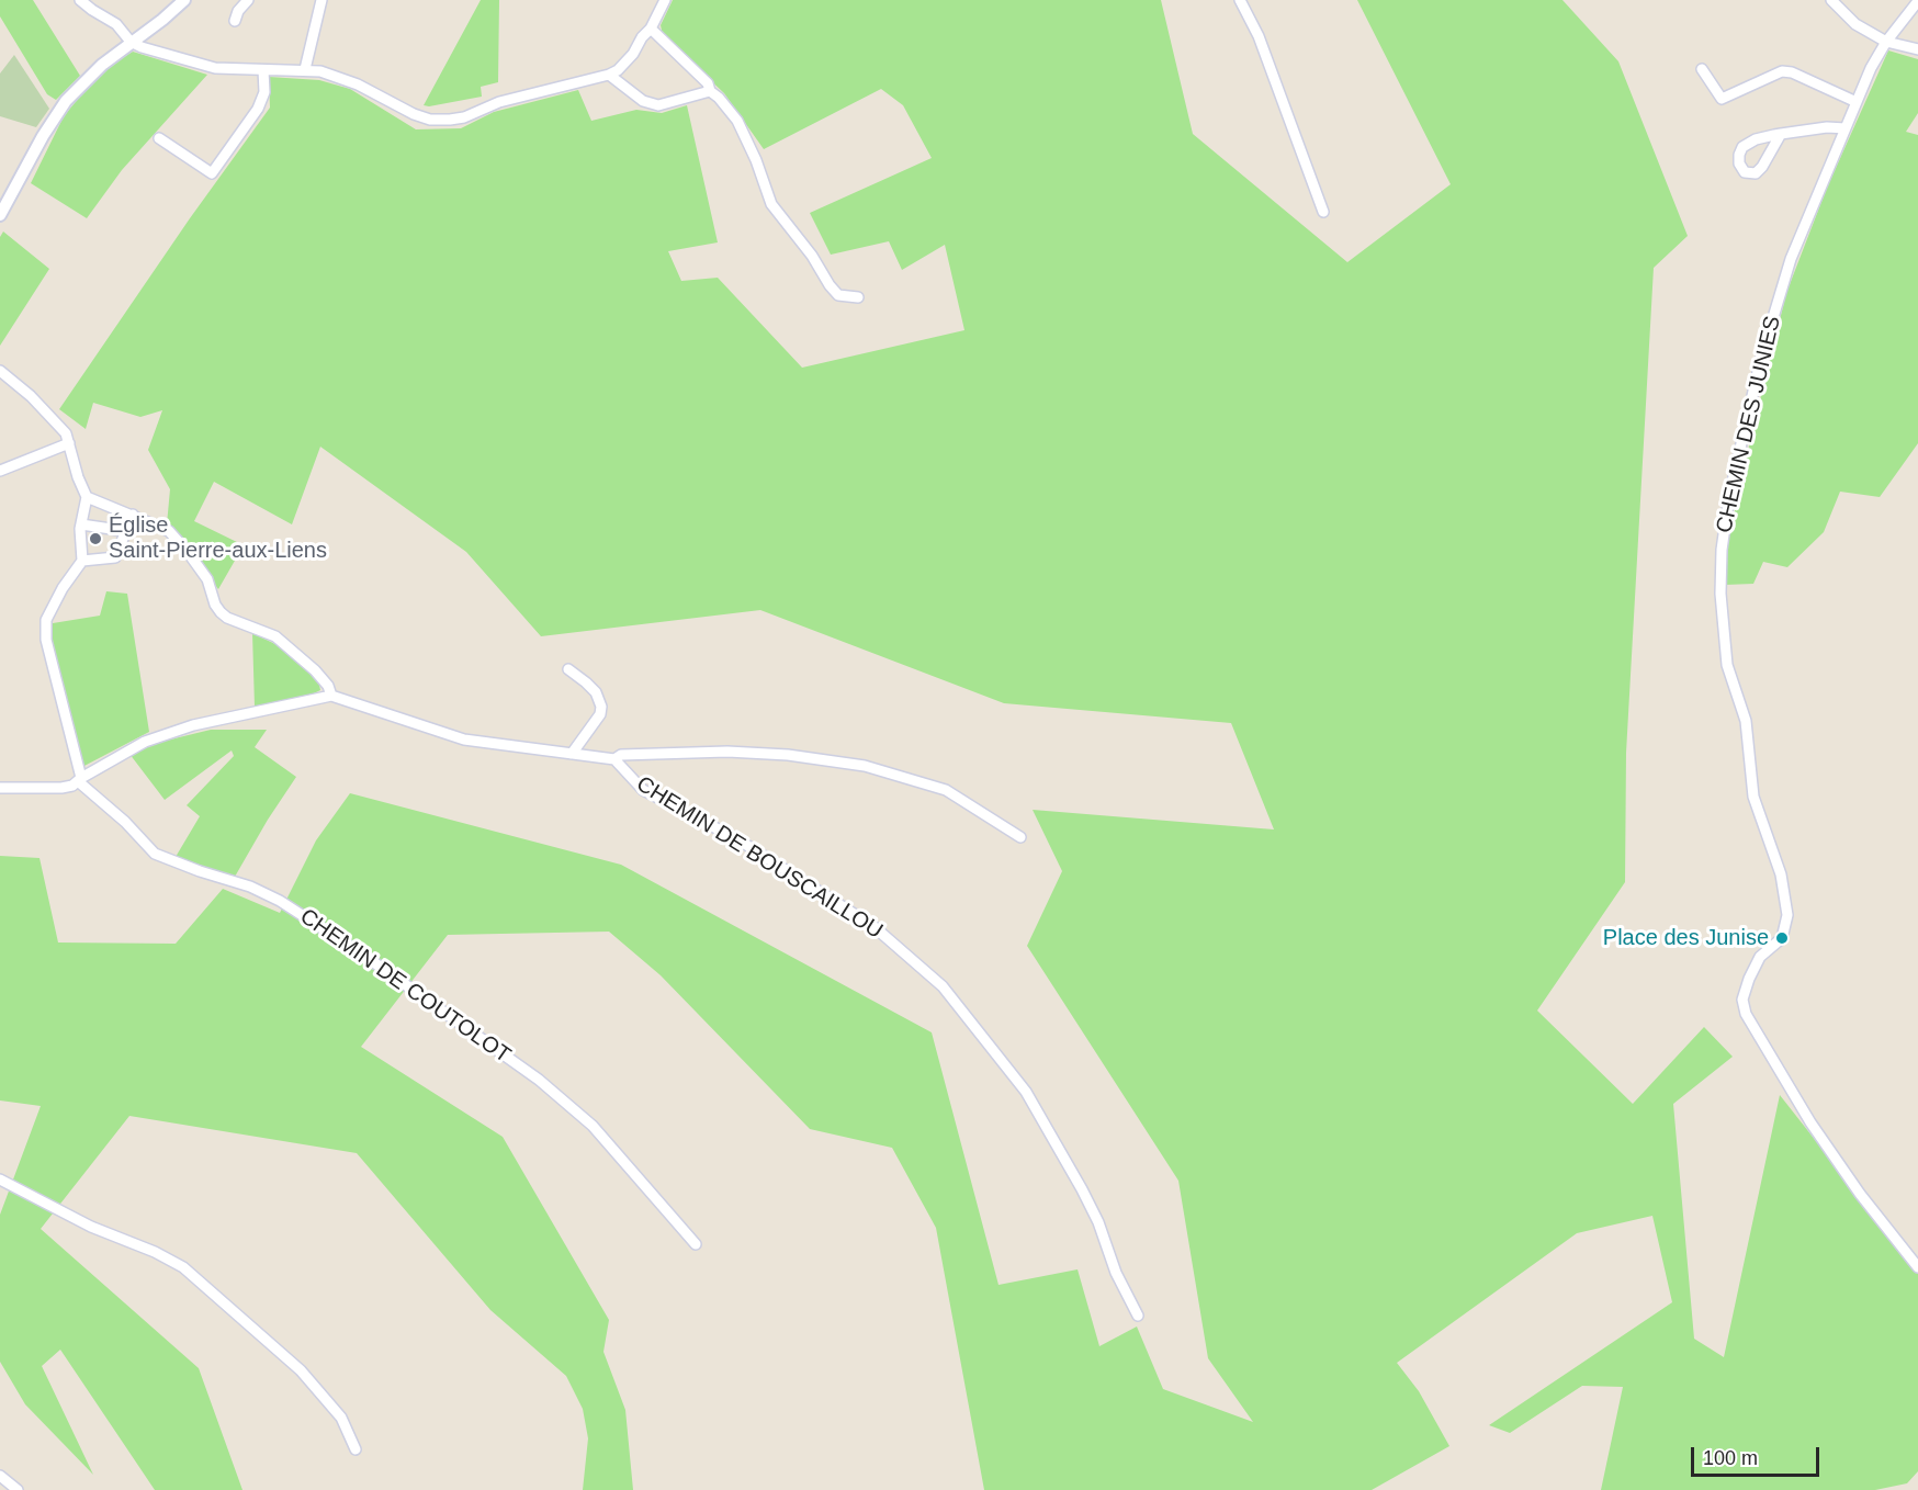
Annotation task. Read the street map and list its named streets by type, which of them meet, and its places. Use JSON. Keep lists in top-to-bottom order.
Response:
{
  "streets": {
    "street": ["CHEMIN DES JUNIES", "CHEMIN DE BOUSCAILLOU", "CHEMIN DE COUTOLOT"]
  },
  "places": ["Église Saint-Pierre-aux-Liens", "Place des Junise"],
  "scale_bar": "100 m"
}
